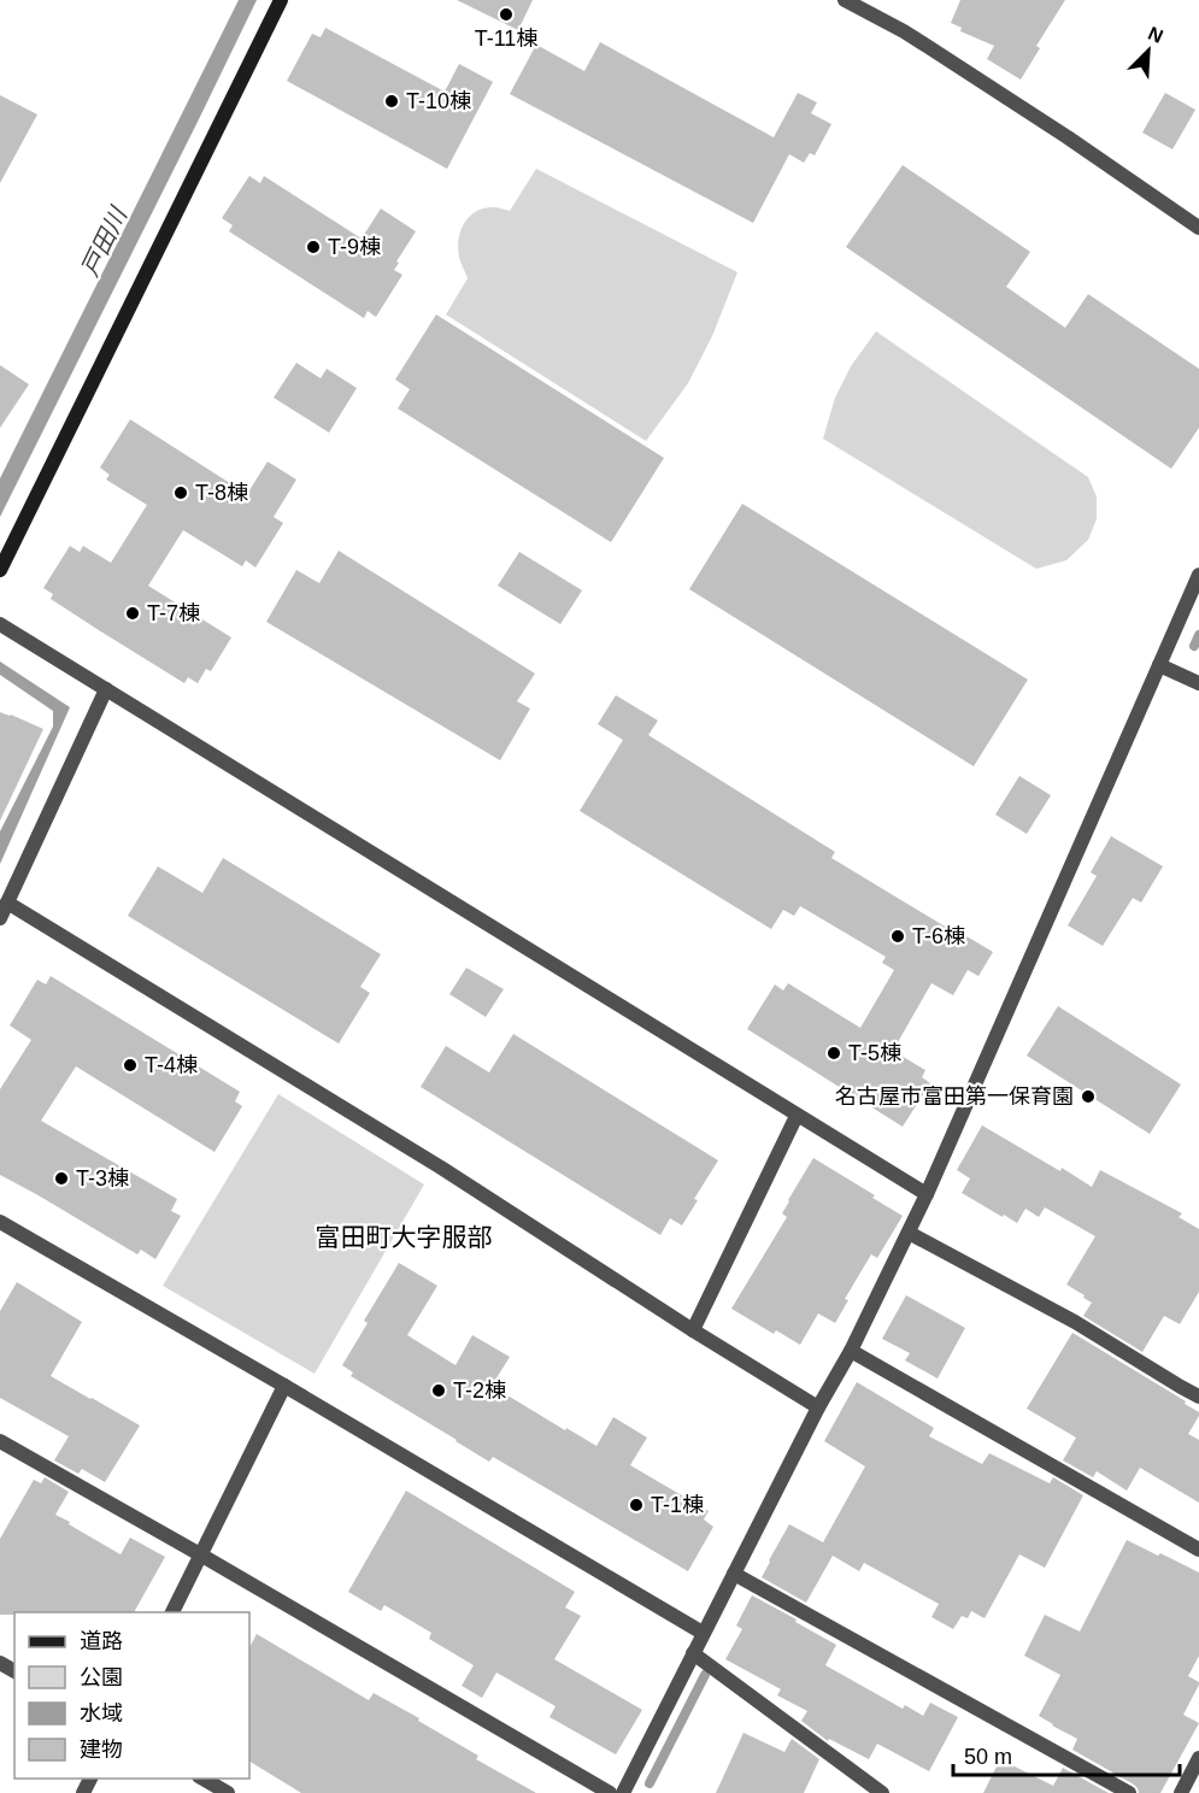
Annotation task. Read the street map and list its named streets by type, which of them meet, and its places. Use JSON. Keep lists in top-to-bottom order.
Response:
{
  "districts": ["富田町大字服部"],
  "water": ["戸田川"],
  "places": [
    "T-11棟",
    "T-10棟",
    "T-9棟",
    "T-8棟",
    "T-7棟",
    "T-6棟",
    "T-5棟",
    "T-4棟",
    "名古屋市富田第一保育園",
    "T-3棟",
    "T-2棟",
    "T-1棟"
  ],
  "legend": [
    "道路",
    "公園",
    "水域",
    "建物"
  ],
  "scale_bar": "50 m",
  "north": "top right"
}
